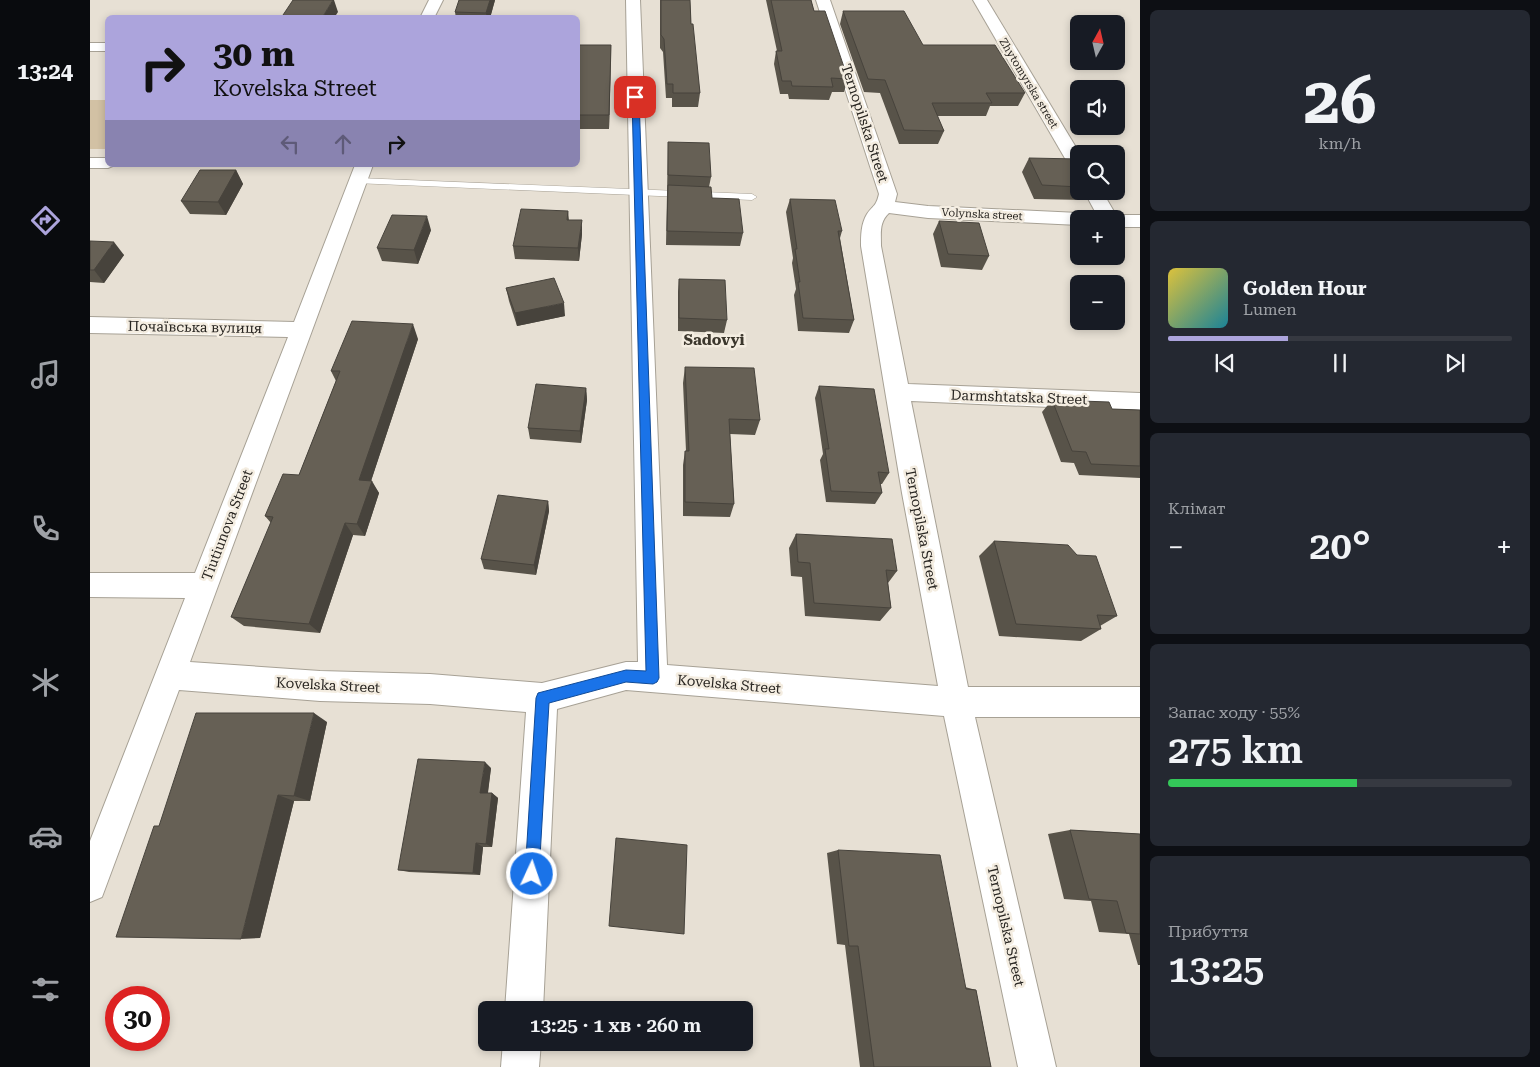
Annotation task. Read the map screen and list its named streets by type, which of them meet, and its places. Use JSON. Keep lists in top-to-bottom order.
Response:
{
  "streets": {
    "street": [
      "Zhytomyrska street",
      "Ternopilska Street",
      "Volynska street",
      "Почаївська вулиця",
      "Darmshtatska Street",
      "Tiutiunova Street",
      "Kovelska Street"
    ]
  },
  "crossings": [
    ["Ternopilska Street", "Volynska street"],
    ["Ternopilska Street", "Darmshtatska Street"],
    ["Ternopilska Street", "Kovelska Street"],
    ["Почаївська вулиця", "Tiutiunova Street"],
    ["Tiutiunova Street", "Kovelska Street"]
  ],
  "districts": ["Sadovyi"],
  "north": "top",
  "page": {
    "tabs": "13:24",
    "tile": [
      ["26", "km/h"],
      "Клімат",
      ["Запас ходу · 55%", "275 km"],
      ["Прибуття", "13:25"]
    ],
    "map_buttons": ["+", "−"],
    "turn": ["30 m", "Kovelska Street"],
    "song": ["Golden Hour", "Lumen"],
    "heat": ["−", "20°", "+"],
    "limit": "30",
    "trip": "13:25 · 1 хв · 260 m"
  }
}
